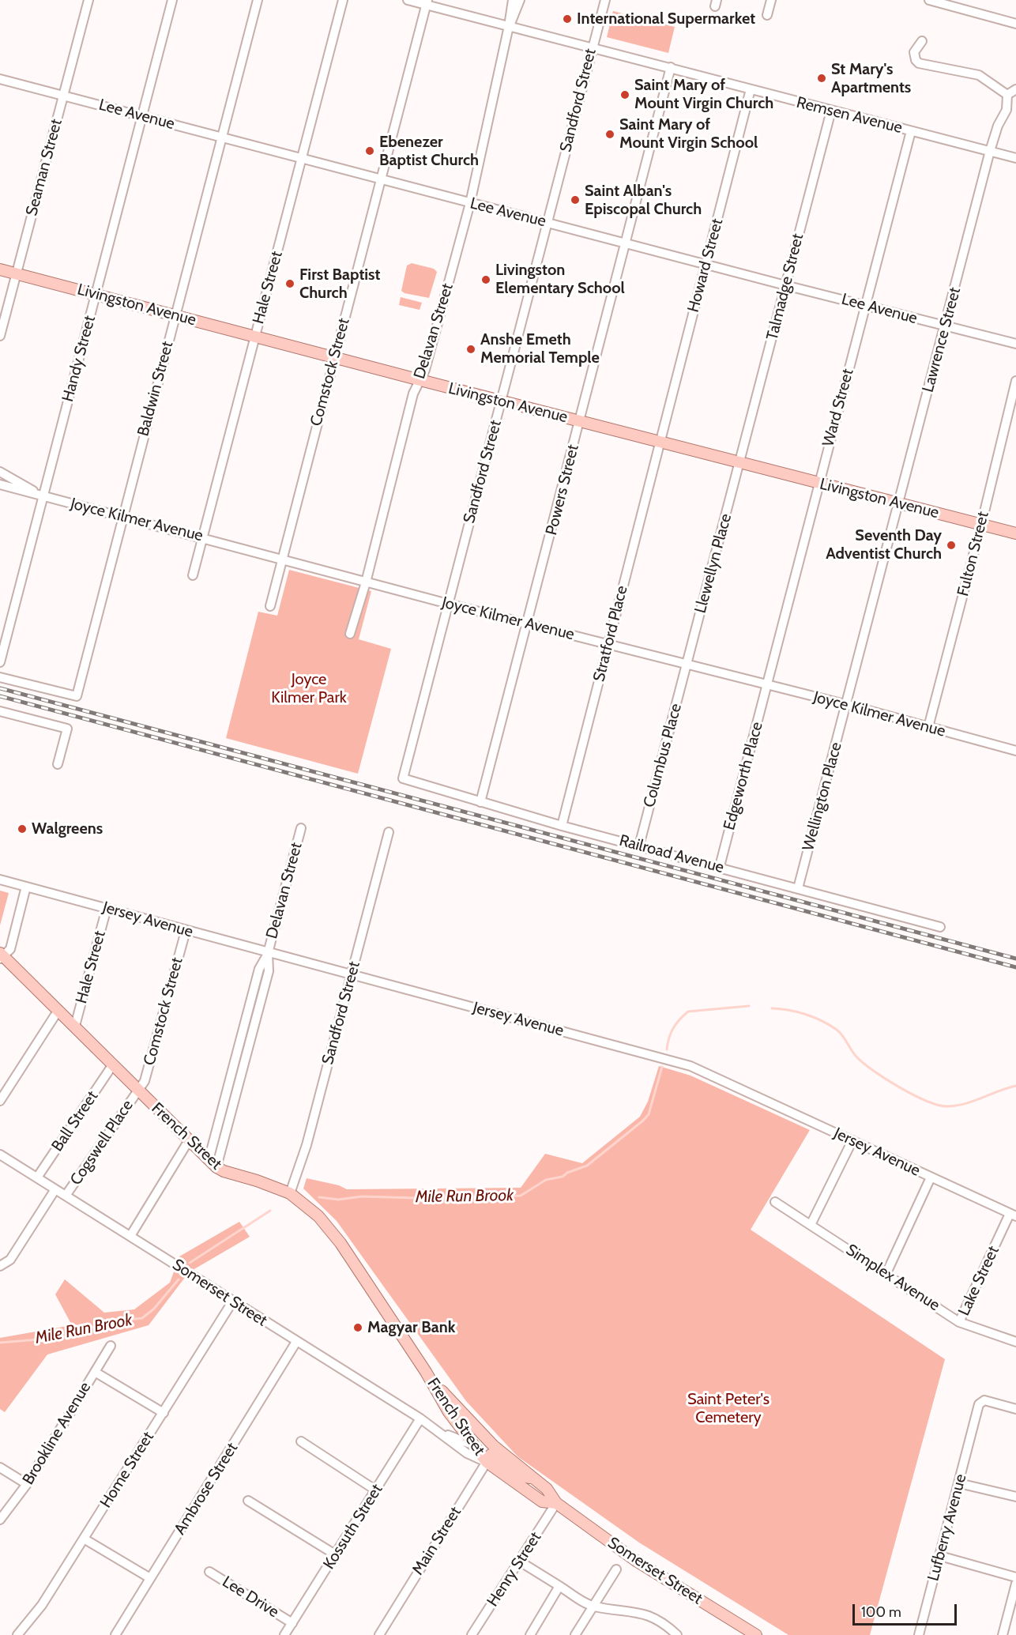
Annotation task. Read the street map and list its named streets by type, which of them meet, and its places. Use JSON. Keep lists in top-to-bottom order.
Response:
{
  "streets": {
    "main road": ["Livingston Avenue", "French Street", "Somerset Street"],
    "street": [
      "Sandford Street",
      "Lee Avenue",
      "Remsen Avenue",
      "Seaman Street",
      "Howard Street",
      "Talmadge Street",
      "Hale Street",
      "Delavan Street",
      "Lawrence Street",
      "Handy Street",
      "Comstock Street",
      "Baldwin Street",
      "Ward Street",
      "Powers Street",
      "Joyce Kilmer Avenue",
      "Fulton Street",
      "Llewellyn Place",
      "Stratford Place",
      "Columbus Place",
      "Edgeworth Place",
      "Wellington Place",
      "Railroad Avenue",
      "Jersey Avenue",
      "Ball Street",
      "Cogswell Place",
      "Simplex Avenue",
      "Lake Street",
      "Brookline Avenue",
      "Home Street",
      "Ambrose Street",
      "Kossuth Street",
      "Lufberry Avenue",
      "Main Street",
      "Henry Street",
      "Lee Drive"
    ]
  },
  "crossings": [
    ["Sandford Street", "Lee Avenue"],
    ["Sandford Street", "Remsen Avenue"],
    ["Sandford Street", "Livingston Avenue"],
    ["Sandford Street", "Joyce Kilmer Avenue"],
    ["Sandford Street", "Railroad Avenue"],
    ["Sandford Street", "Jersey Avenue"],
    ["Sandford Street", "French Street"],
    ["Lee Avenue", "Seaman Street"],
    ["Lee Avenue", "Howard Street"],
    ["Lee Avenue", "Talmadge Street"],
    ["Lee Avenue", "Hale Street"],
    ["Lee Avenue", "Delavan Street"],
    ["Lee Avenue", "Lawrence Street"],
    ["Lee Avenue", "Handy Street"],
    ["Lee Avenue", "Comstock Street"],
    ["Lee Avenue", "Baldwin Street"],
    ["Lee Avenue", "Ward Street"],
    ["Lee Avenue", "Powers Street"],
    ["Remsen Avenue", "Howard Street"],
    ["Remsen Avenue", "Talmadge Street"],
    ["Remsen Avenue", "Delavan Street"],
    ["Remsen Avenue", "Lawrence Street"],
    ["Remsen Avenue", "Comstock Street"],
    ["Remsen Avenue", "Ward Street"],
    ["Remsen Avenue", "Powers Street"],
    ["Seaman Street", "Livingston Avenue"],
    ["Howard Street", "Livingston Avenue"],
    ["Howard Street", "Stratford Place"],
    ["Talmadge Street", "Livingston Avenue"],
    ["Talmadge Street", "Llewellyn Place"],
    ["Hale Street", "Livingston Avenue"],
    ["Hale Street", "Joyce Kilmer Avenue"],
    ["Hale Street", "Jersey Avenue"],
    ["Hale Street", "French Street"],
    ["Livingston Avenue", "Delavan Street"],
    ["Livingston Avenue", "Lawrence Street"],
    ["Livingston Avenue", "Handy Street"],
    ["Livingston Avenue", "Comstock Street"],
    ["Livingston Avenue", "Baldwin Street"],
    ["Livingston Avenue", "Ward Street"],
    ["Livingston Avenue", "Powers Street"],
    ["Livingston Avenue", "Fulton Street"],
    ["Livingston Avenue", "Llewellyn Place"],
    ["Livingston Avenue", "Stratford Place"],
    ["Delavan Street", "Joyce Kilmer Avenue"],
    ["Delavan Street", "Jersey Avenue"],
    ["Delavan Street", "French Street"],
    ["Lawrence Street", "Joyce Kilmer Avenue"],
    ["Lawrence Street", "Wellington Place"],
    ["Handy Street", "Joyce Kilmer Avenue"],
    ["Comstock Street", "Joyce Kilmer Avenue"],
    ["Comstock Street", "Jersey Avenue"],
    ["Comstock Street", "French Street"],
    ["Comstock Street", "Cogswell Place"],
    ["Baldwin Street", "Joyce Kilmer Avenue"],
    ["Ward Street", "Joyce Kilmer Avenue"],
    ["Ward Street", "Edgeworth Place"],
    ["Powers Street", "Joyce Kilmer Avenue"],
    ["Powers Street", "Railroad Avenue"],
    ["Joyce Kilmer Avenue", "Fulton Street"],
    ["Joyce Kilmer Avenue", "Llewellyn Place"],
    ["Joyce Kilmer Avenue", "Stratford Place"],
    ["Joyce Kilmer Avenue", "Columbus Place"],
    ["Joyce Kilmer Avenue", "Edgeworth Place"],
    ["Joyce Kilmer Avenue", "Wellington Place"],
    ["Llewellyn Place", "Columbus Place"],
    ["Stratford Place", "Railroad Avenue"],
    ["Columbus Place", "Railroad Avenue"],
    ["Edgeworth Place", "Railroad Avenue"],
    ["Wellington Place", "Railroad Avenue"],
    ["Jersey Avenue", "Lake Street"],
    ["Ball Street", "French Street"],
    ["Ball Street", "Somerset Street"],
    ["French Street", "Cogswell Place"],
    ["French Street", "Somerset Street"],
    ["French Street", "Main Street"],
    ["Cogswell Place", "Somerset Street"],
    ["Simplex Avenue", "Lake Street"],
    ["Somerset Street", "Home Street"],
    ["Somerset Street", "Ambrose Street"],
    ["Somerset Street", "Kossuth Street"],
    ["Somerset Street", "Main Street"],
    ["Somerset Street", "Henry Street"],
    ["Kossuth Street", "Lee Drive"]
  ],
  "water": ["Mile Run Brook"],
  "parks": ["Joyce Kilmer Park", "Saint Peter's Cemetery"],
  "places": [
    "International Supermarket",
    "St Mary's Apartments",
    "Saint Mary of Mount Virgin Church",
    "Saint Mary of Mount Virgin School",
    "Ebenezer Baptist Church",
    "Saint Alban's Episcopal Church",
    "Livingston Elementary School",
    "First Baptist Church",
    "Anshe Emeth Memorial Temple",
    "Seventh Day Adventist Church",
    "Walgreens",
    "Magyar Bank"
  ],
  "scale_bar": "100 m"
}
